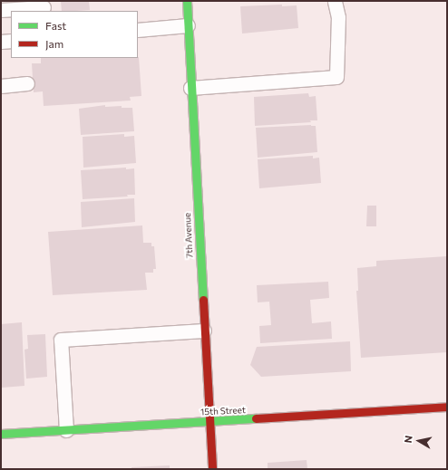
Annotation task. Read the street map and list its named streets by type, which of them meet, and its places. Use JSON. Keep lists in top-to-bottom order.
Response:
{
  "streets": {
    "street": ["7th Avenue", "15th Street"]
  },
  "crossings": [
    ["7th Avenue", "15th Street"]
  ],
  "legend": ["Fast", "Jam"],
  "north": "left"
}
